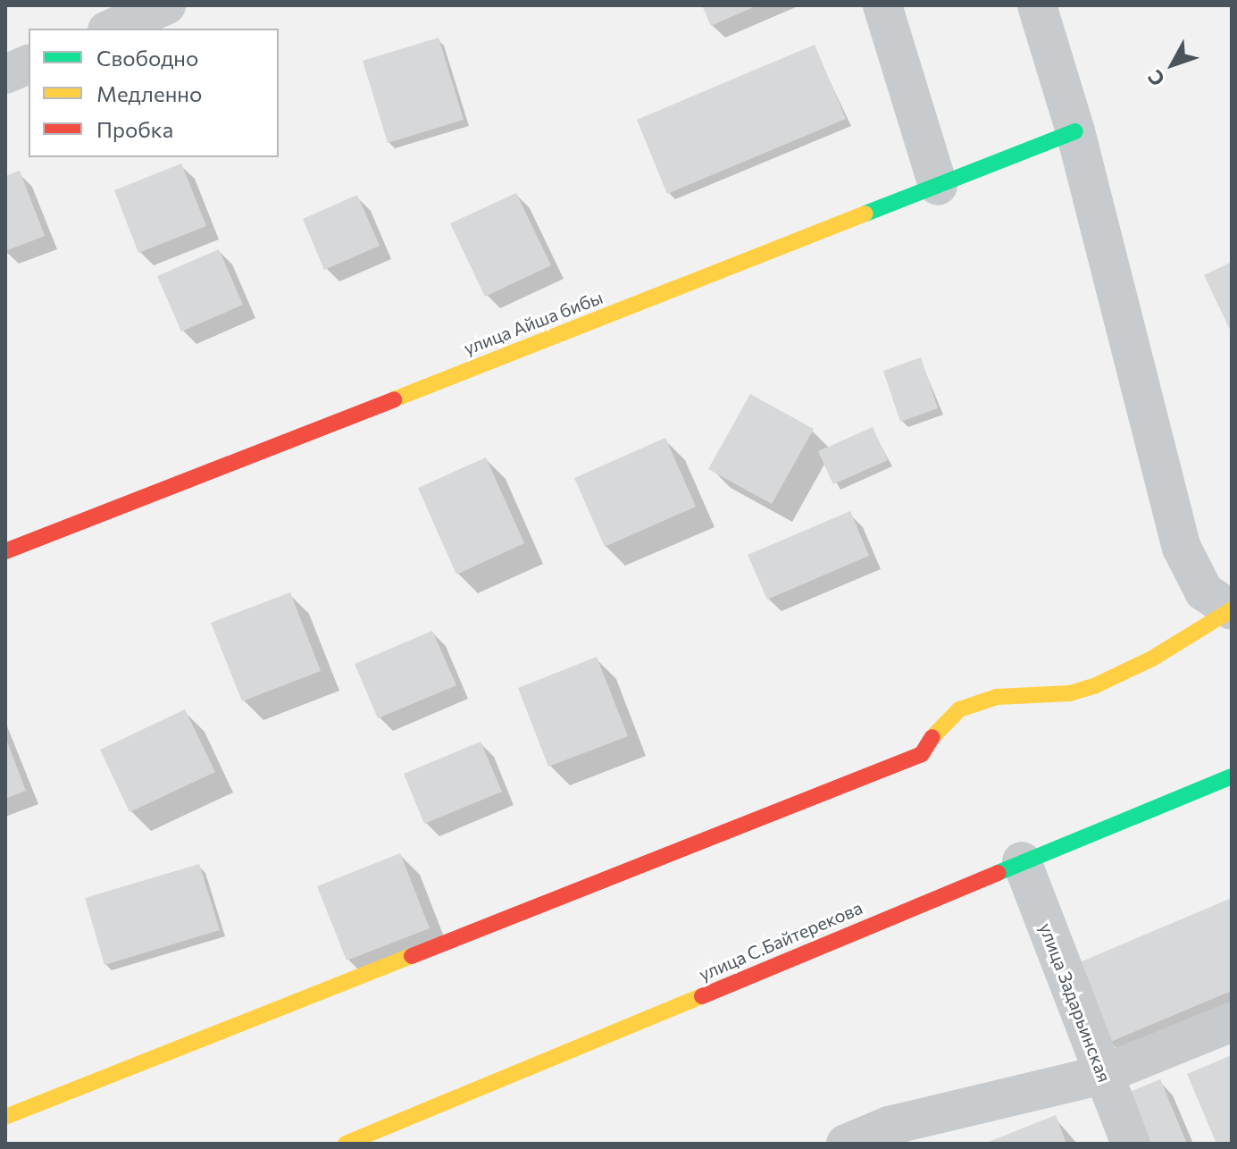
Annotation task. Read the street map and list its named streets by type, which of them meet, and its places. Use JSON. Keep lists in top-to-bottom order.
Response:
{
  "streets": {
    "street": ["улица Айша бибы", "улица С.Байтерекова", "улица Задарьинская"]
  },
  "crossings": [
    ["улица С.Байтерекова", "улица Задарьинская"]
  ],
  "legend": ["Свободно", "Медленно", "Пробка"],
  "north": "bottom left"
}
